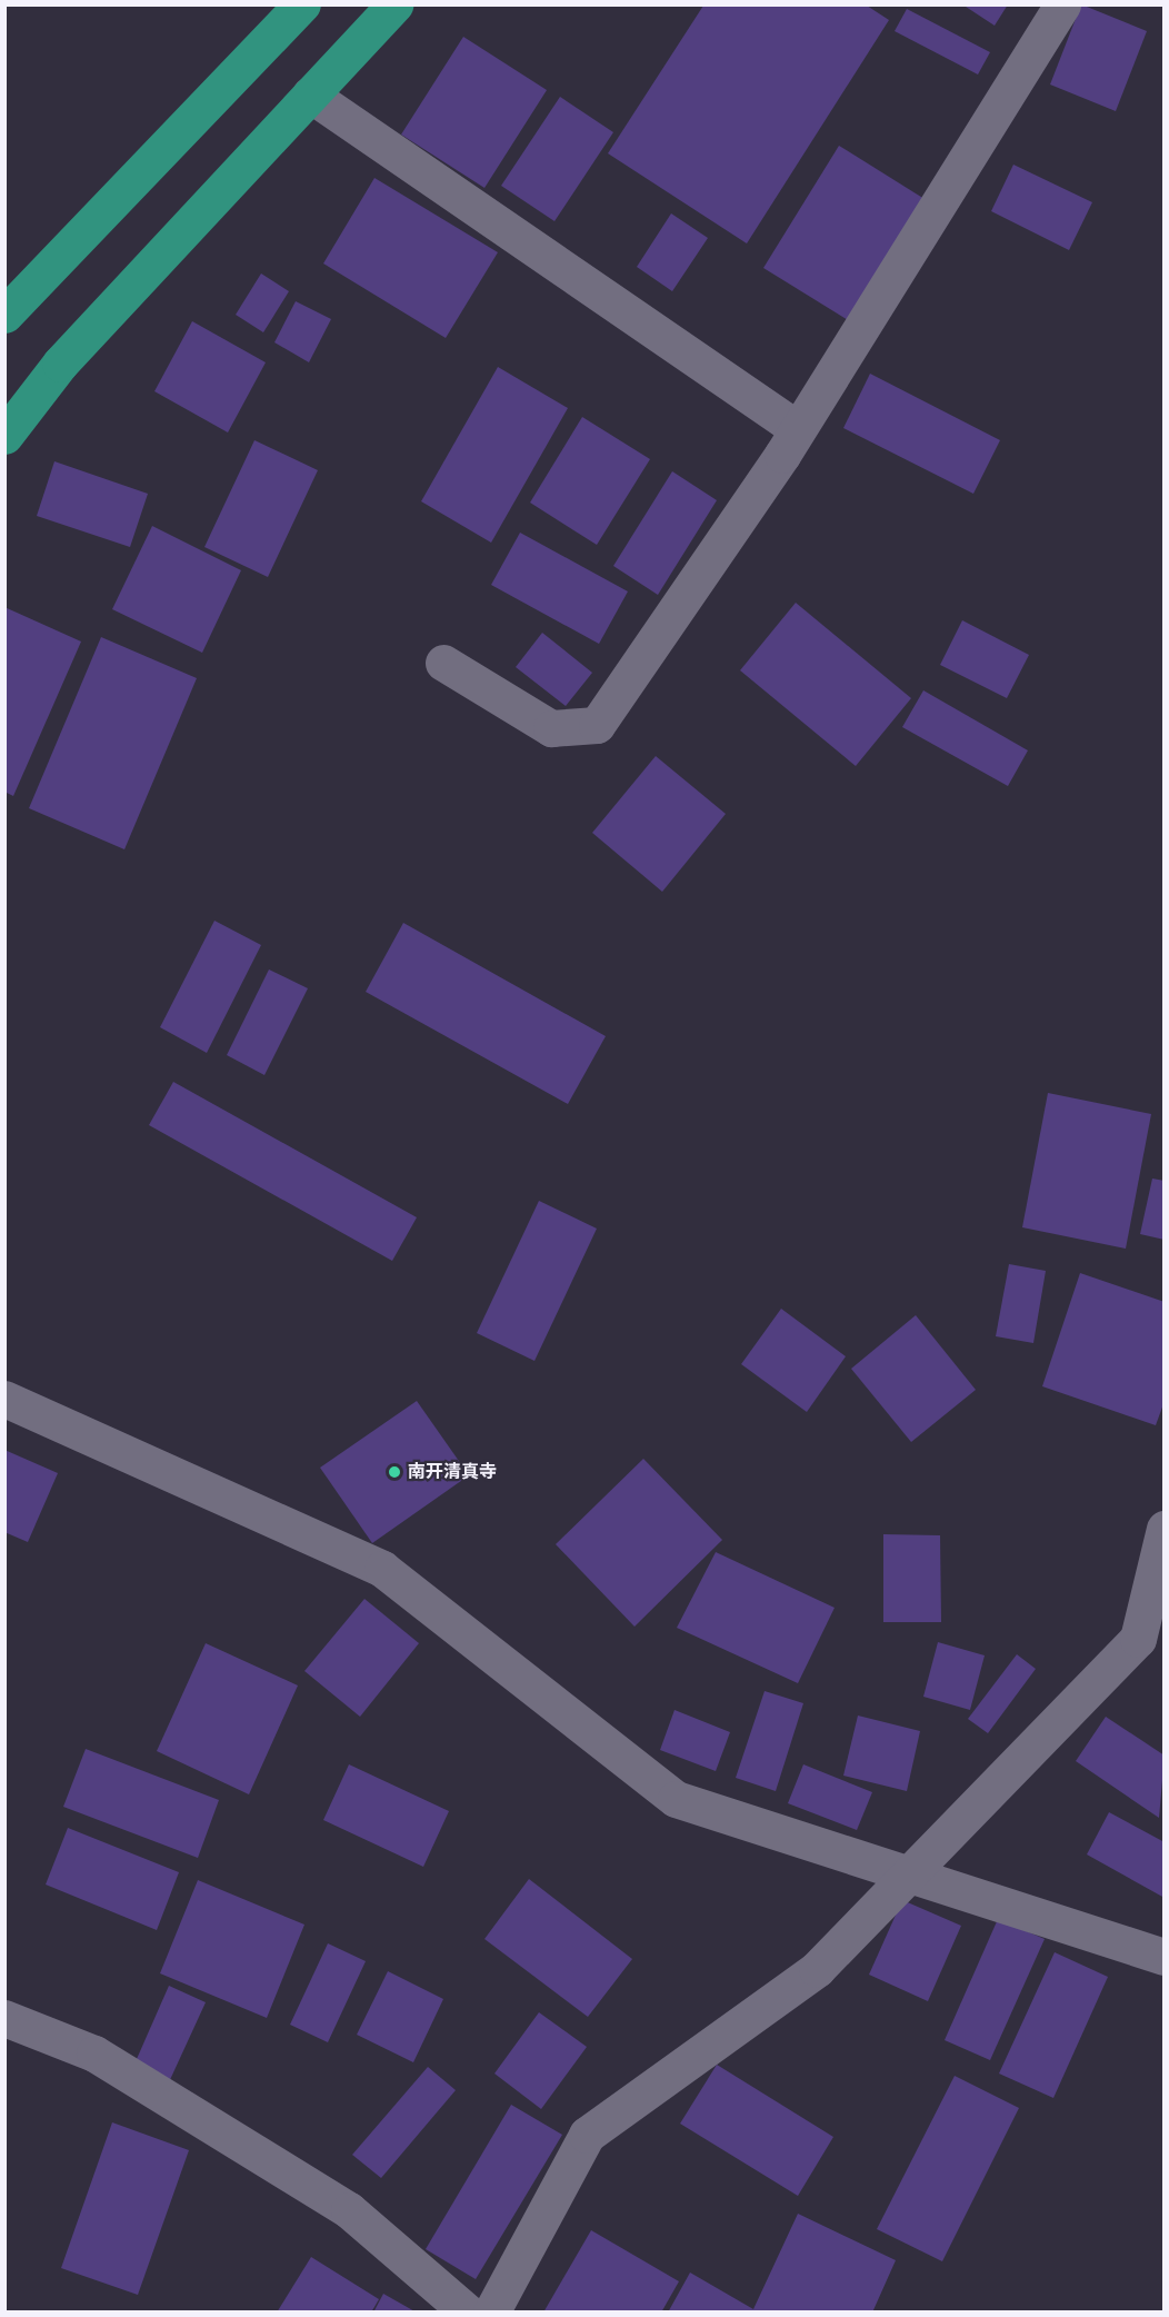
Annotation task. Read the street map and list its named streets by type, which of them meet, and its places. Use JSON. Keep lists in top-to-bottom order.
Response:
{
  "places": ["南开清真寺"]
}
